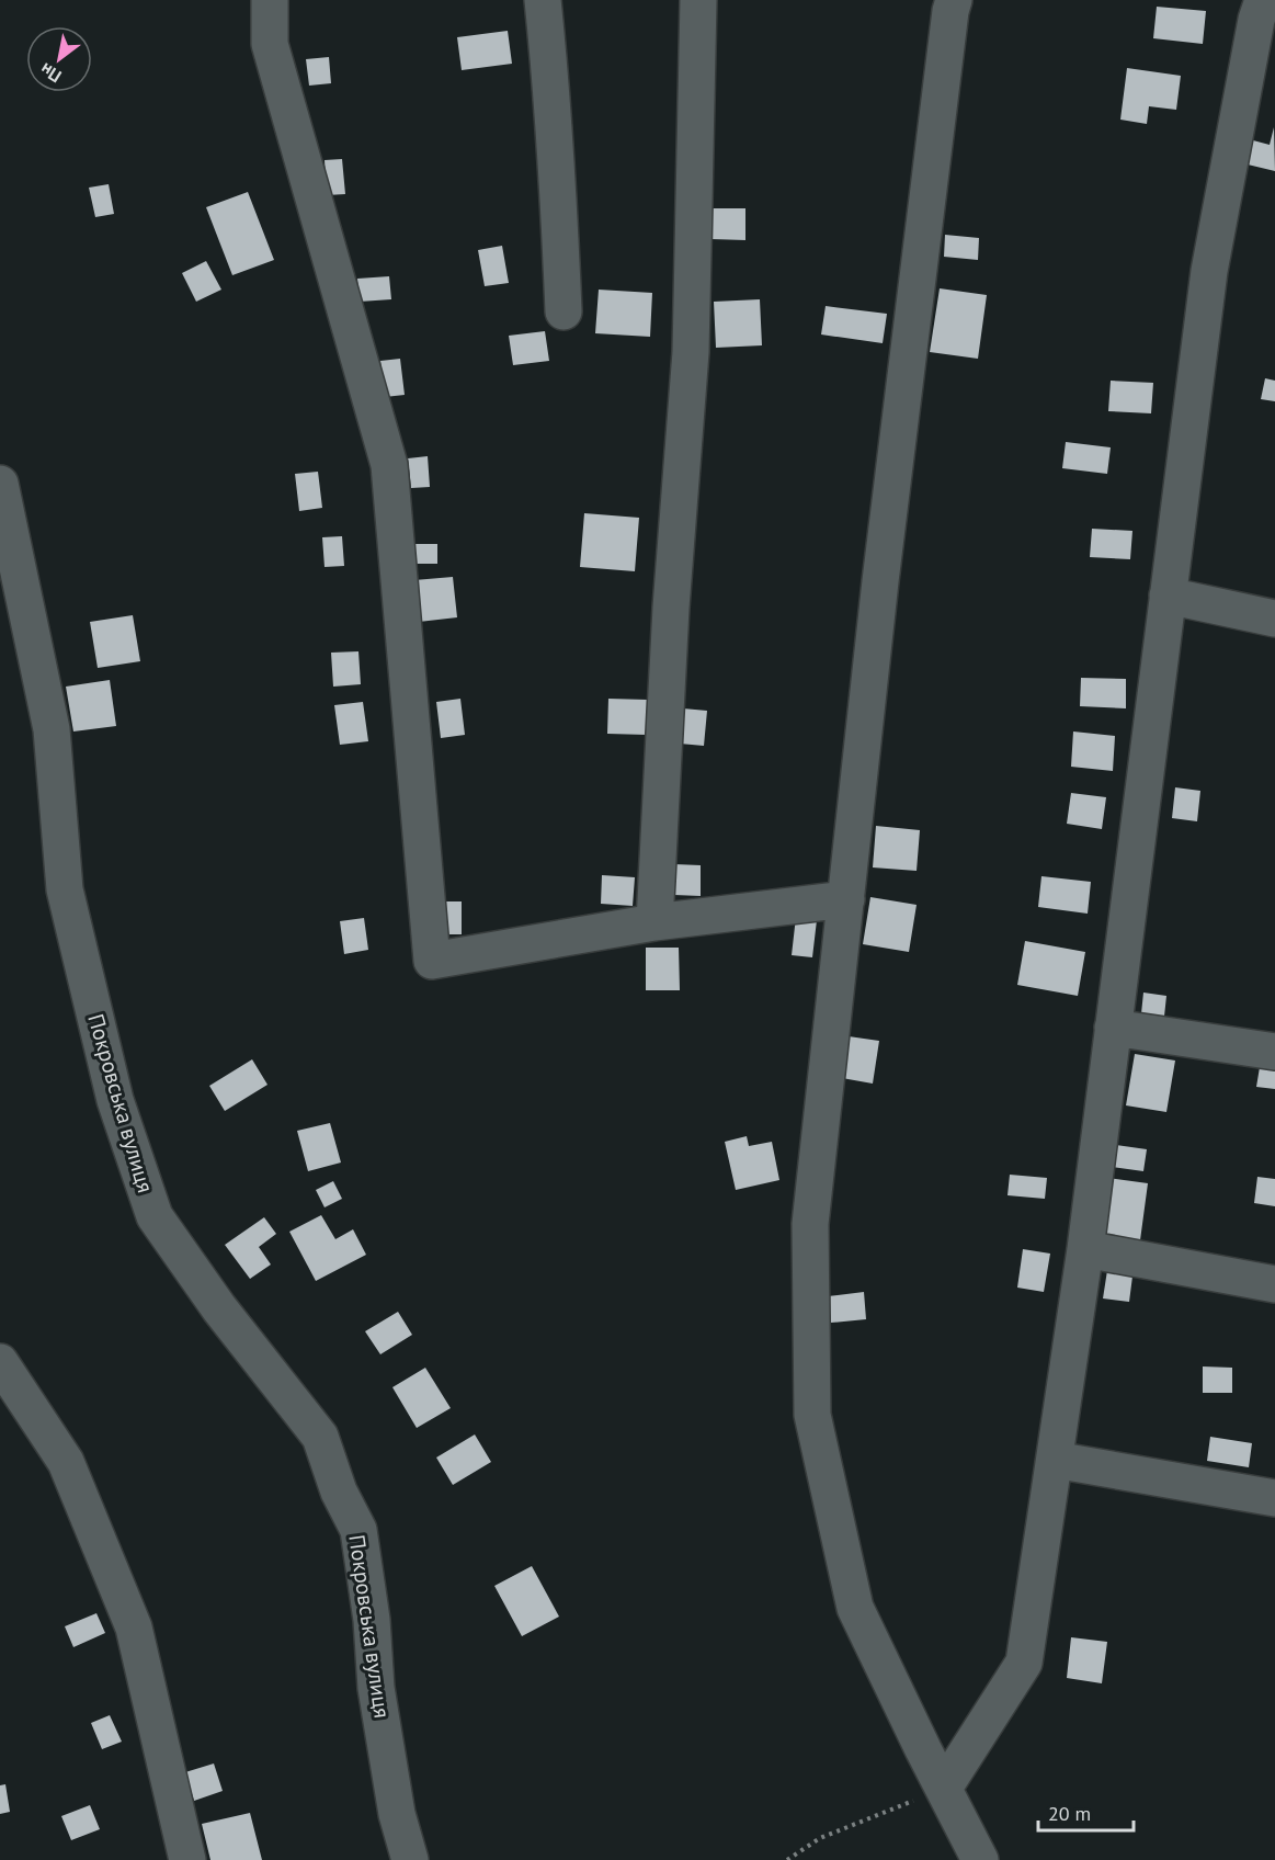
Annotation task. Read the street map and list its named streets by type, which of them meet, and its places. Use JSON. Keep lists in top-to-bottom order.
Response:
{
  "streets": {
    "street": ["Покровська вулиця"]
  },
  "scale_bar": "20 m",
  "north": "bottom left"
}
